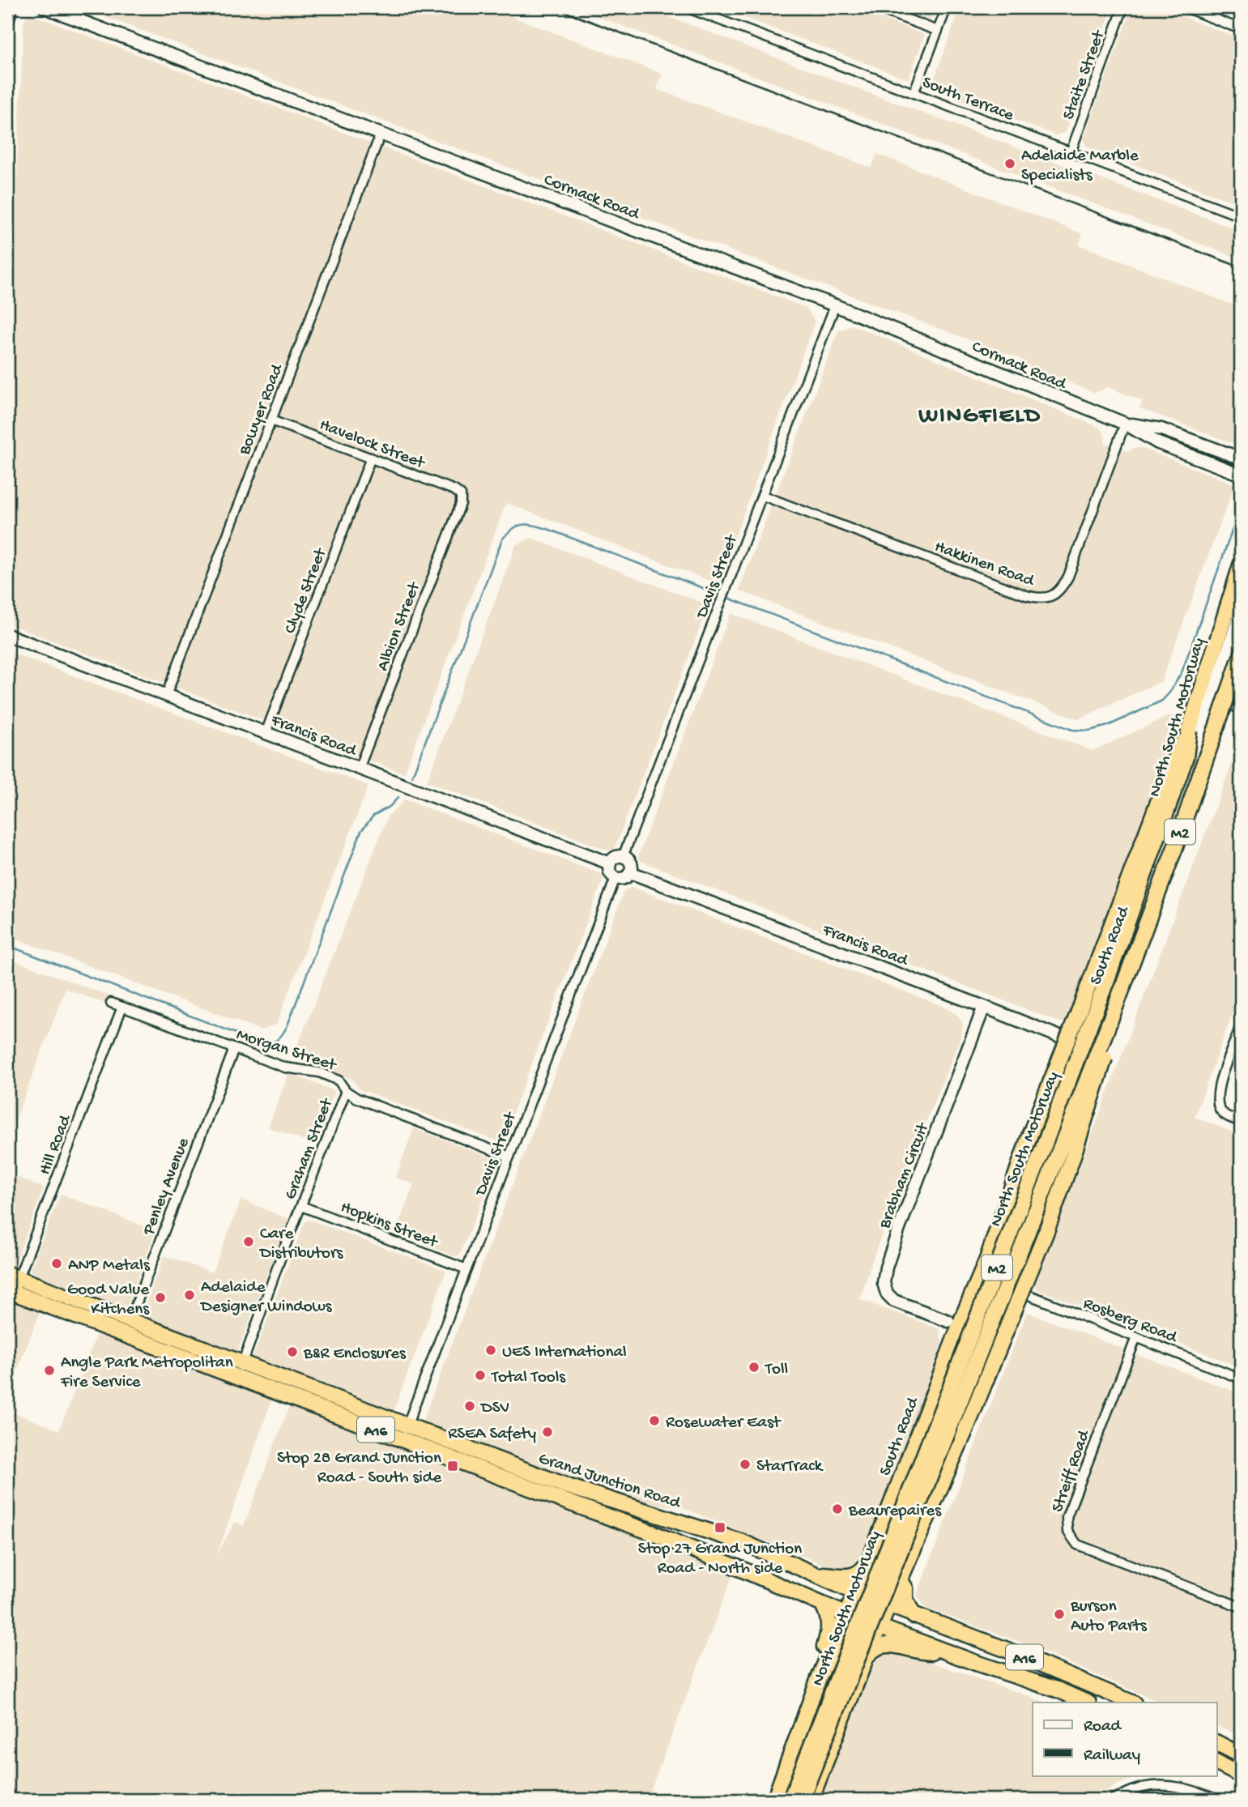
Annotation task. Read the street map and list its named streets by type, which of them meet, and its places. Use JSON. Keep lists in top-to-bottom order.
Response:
{
  "streets": {
    "highway": [
      "North South Motorway",
      "M2",
      "South Road",
      "A16",
      "Grand Junction Road"
    ],
    "street": [
      "Staite Street",
      "South Terrace",
      "Cormack Road",
      "Bowyer Road",
      "Havelock Street",
      "Hakkinen Road",
      "Davis Street",
      "Clyde Street",
      "Albion Street",
      "Francis Road",
      "Morgan Street",
      "Hill Road",
      "Graham Street",
      "Brabham Circuit",
      "Penley Avenue",
      "Hopkins Street",
      "Rosberg Road",
      "Streiff Road"
    ]
  },
  "crossings": [
    ["Staite Street", "South Terrace"],
    ["Cormack Road", "Bowyer Road"],
    ["Cormack Road", "Hakkinen Road"],
    ["Cormack Road", "Davis Street"],
    ["Bowyer Road", "Havelock Street"],
    ["Bowyer Road", "Francis Road"],
    ["Havelock Street", "Clyde Street"],
    ["Havelock Street", "Albion Street"],
    ["Hakkinen Road", "Davis Street"],
    ["Davis Street", "Francis Road"],
    ["Davis Street", "Morgan Street"],
    ["Davis Street", "Hopkins Street"],
    ["Davis Street", "Grand Junction Road"],
    ["Clyde Street", "Francis Road"],
    ["Albion Street", "Francis Road"],
    ["North South Motorway", "South Road"],
    ["Francis Road", "South Road"],
    ["Francis Road", "Brabham Circuit"],
    ["South Road", "Rosberg Road"],
    ["South Road", "Grand Junction Road"],
    ["Morgan Street", "Hill Road"],
    ["Morgan Street", "Graham Street"],
    ["Morgan Street", "Penley Avenue"],
    ["Hill Road", "Grand Junction Road"],
    ["Graham Street", "Hopkins Street"],
    ["Graham Street", "Grand Junction Road"],
    ["Penley Avenue", "Grand Junction Road"],
    ["Rosberg Road", "Streiff Road"]
  ],
  "districts": ["WINGFIELD"],
  "places": {
    "other": [
      "Adelaide Marble Specialists",
      "Care Distributors",
      "ANP Metals",
      "Adelaide Designer Windows",
      "Good Value Kitchens",
      "UES International",
      "B&R Enclosures",
      "Toll",
      "Angle Park Metropolitan Fire Service",
      "Total Tools",
      "DSV",
      "Rosewater East",
      "RSEA Safety",
      "StarTrack",
      "Beaurepaires",
      "Burson Auto Parts"
    ],
    "transit": ["Stop 28 Grand Junction Road - South side", "Stop 27 Grand Junction Road - North side"]
  },
  "legend": ["Road", "Railway"]
}
